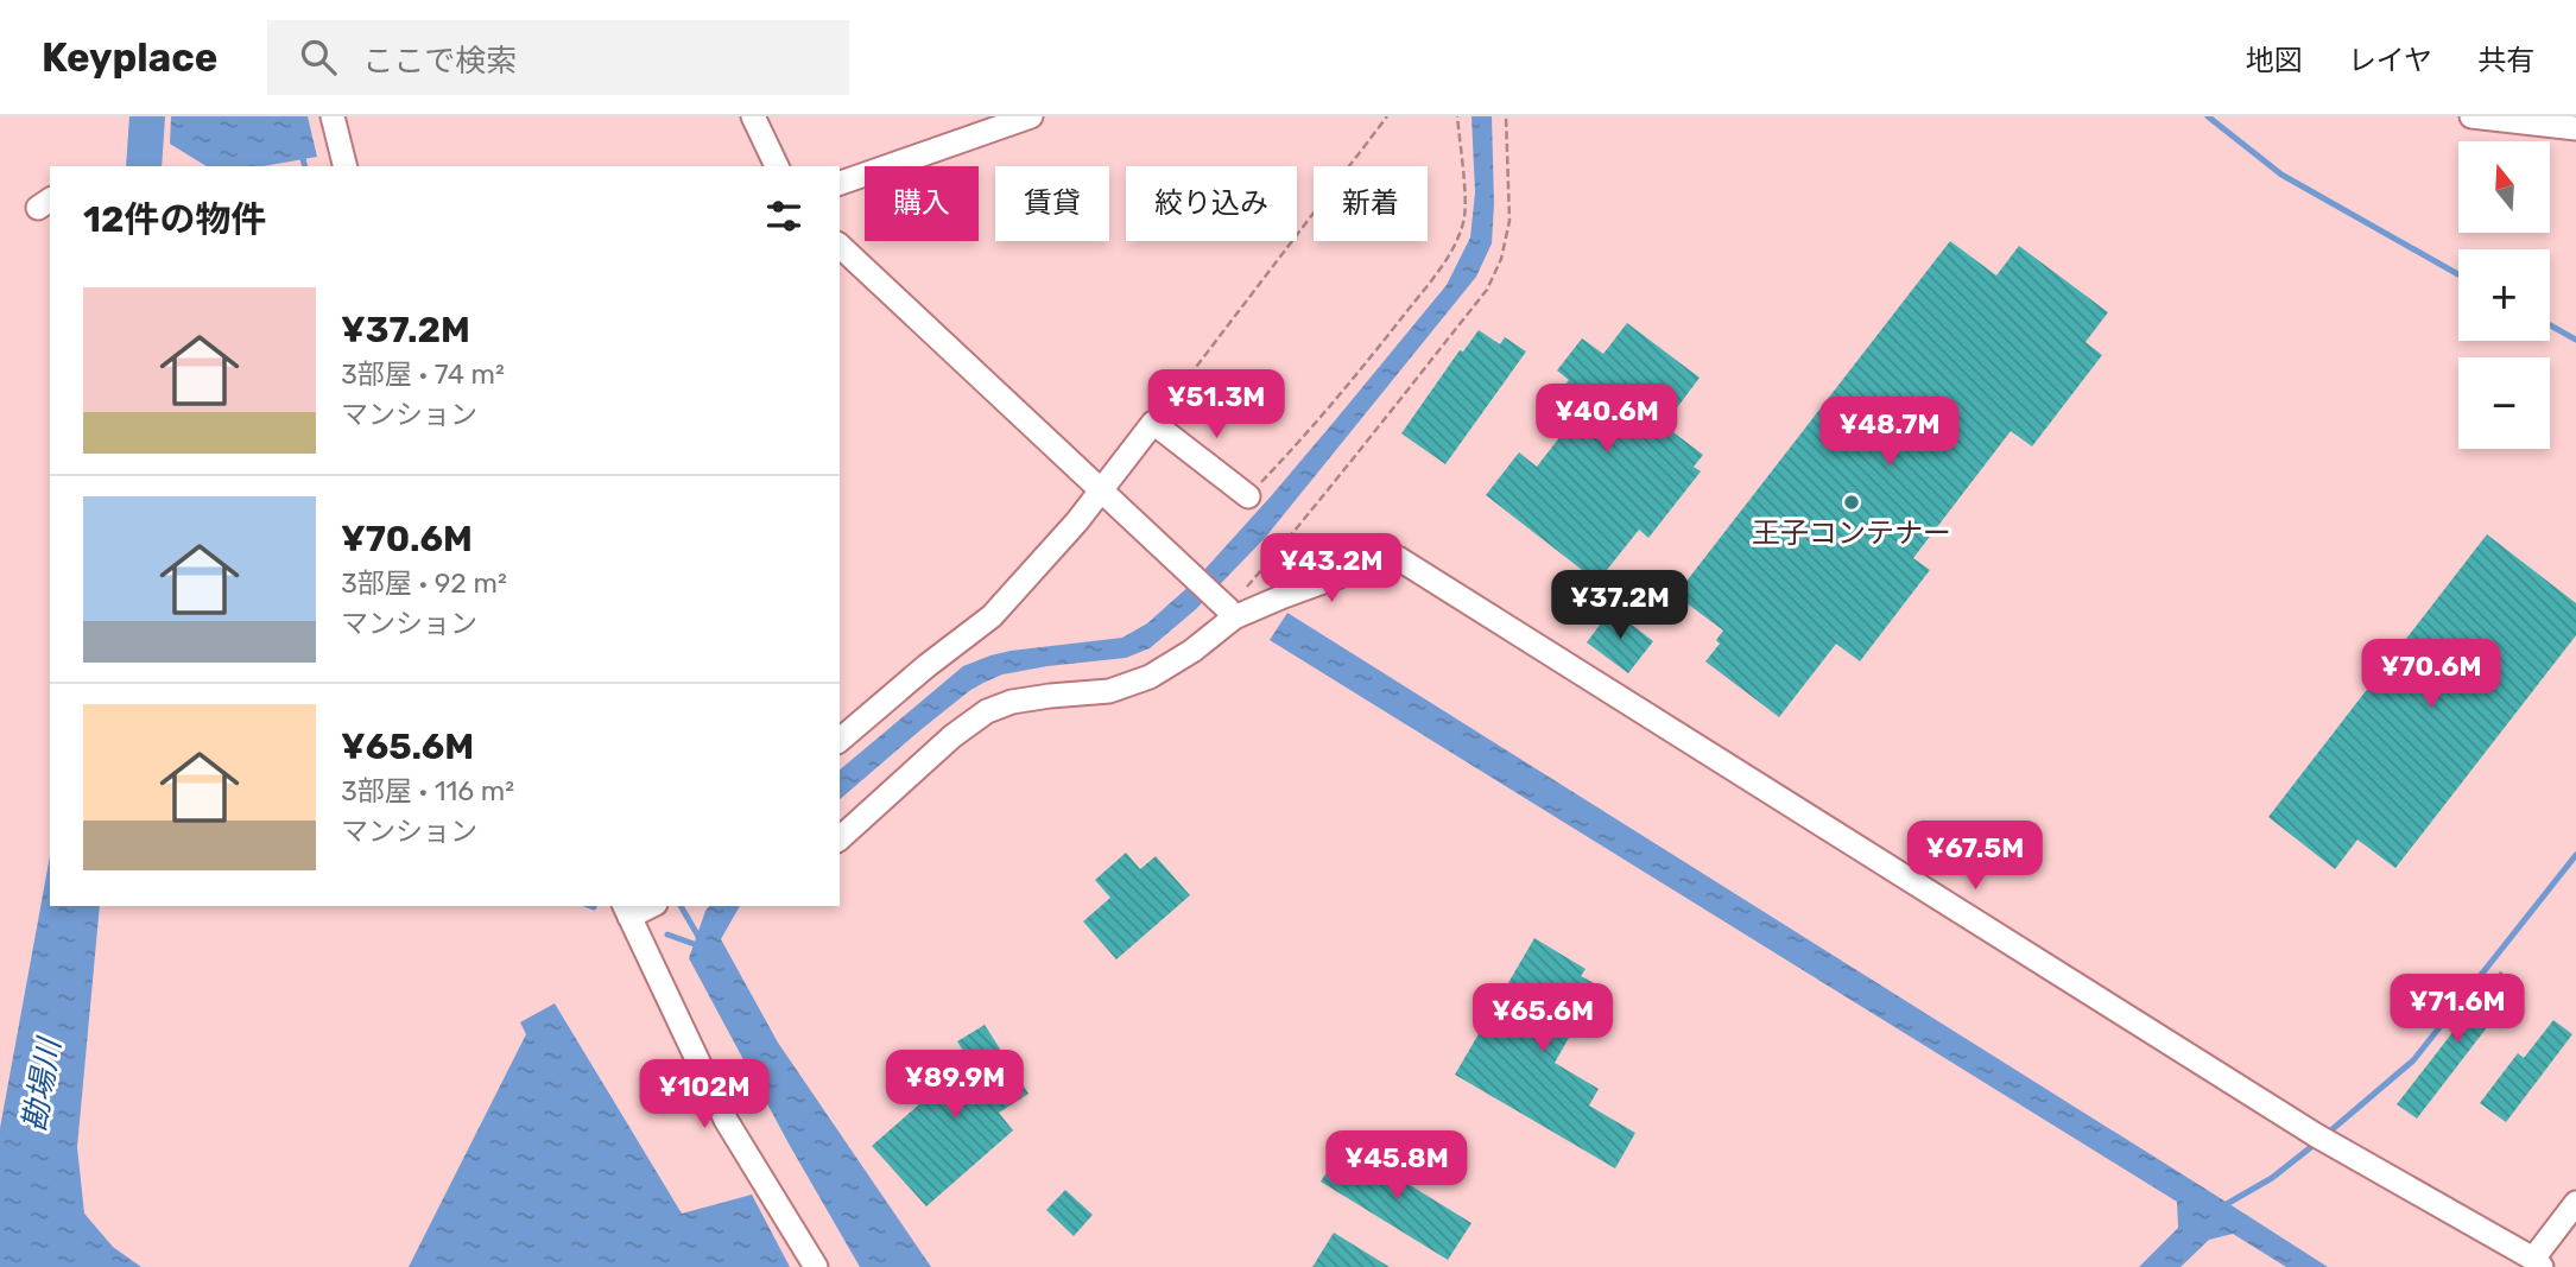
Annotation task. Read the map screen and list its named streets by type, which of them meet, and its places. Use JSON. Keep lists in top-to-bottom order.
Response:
{
  "water": ["勘場川"],
  "places": ["王子コンテナー"],
  "north": "top",
  "page": {
    "header": "Keyplace",
    "search": "ここで検索",
    "nav": ["地図", "レイヤ", "共有"],
    "map_buttons": ["+", "−"],
    "chip": [
      "購入",
      "賃貸",
      "絞り込み",
      "新着"
    ],
    "heading": "12件の物件",
    "list": [
      {
        "name": "¥37.2M",
        "note": "3部屋 · 74 m² · マンション"
      },
      {
        "name": "¥70.6M",
        "note": "3部屋 · 92 m² · マンション"
      },
      {
        "name": "¥65.6M",
        "note": "3部屋 · 116 m² · マンション"
      }
    ],
    "price": [
      "¥51.3M",
      "¥40.6M",
      "¥48.7M",
      "¥43.2M",
      "¥37.2M",
      "¥70.6M",
      "¥67.5M",
      "¥71.6M",
      "¥65.6M",
      "¥89.9M",
      "¥102M",
      "¥45.8M"
    ]
  }
}
